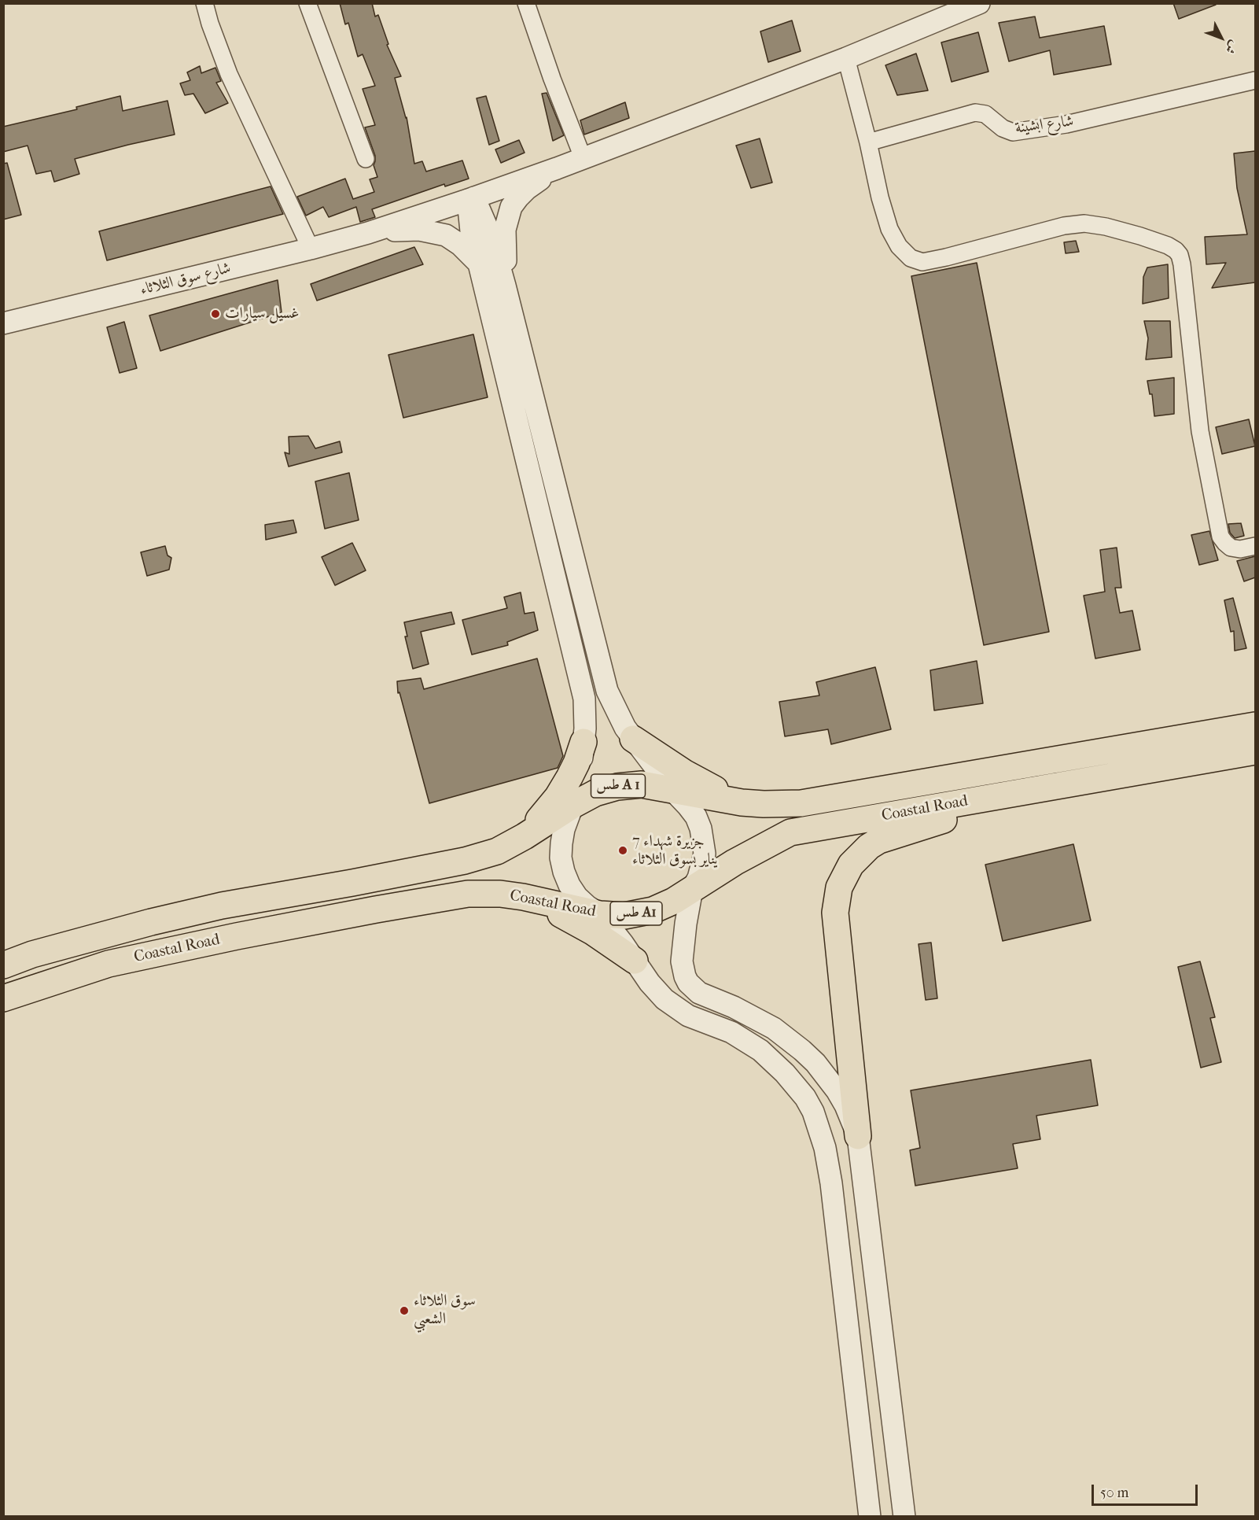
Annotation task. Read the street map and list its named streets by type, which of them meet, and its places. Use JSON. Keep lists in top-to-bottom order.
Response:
{
  "streets": {
    "highway": ["طس A 1", "Coastal Road", "طس A1"],
    "street": ["شارع ابشينة", "شارع سوق الثلاثاء"]
  },
  "places": ["غسيل سيارات", "جزيرة شهداء 7 يناير بسوق الثلاثاء", "سوق الثلاثاء الشعبي"],
  "scale_bar": "50 m",
  "north": "bottom right"
}
